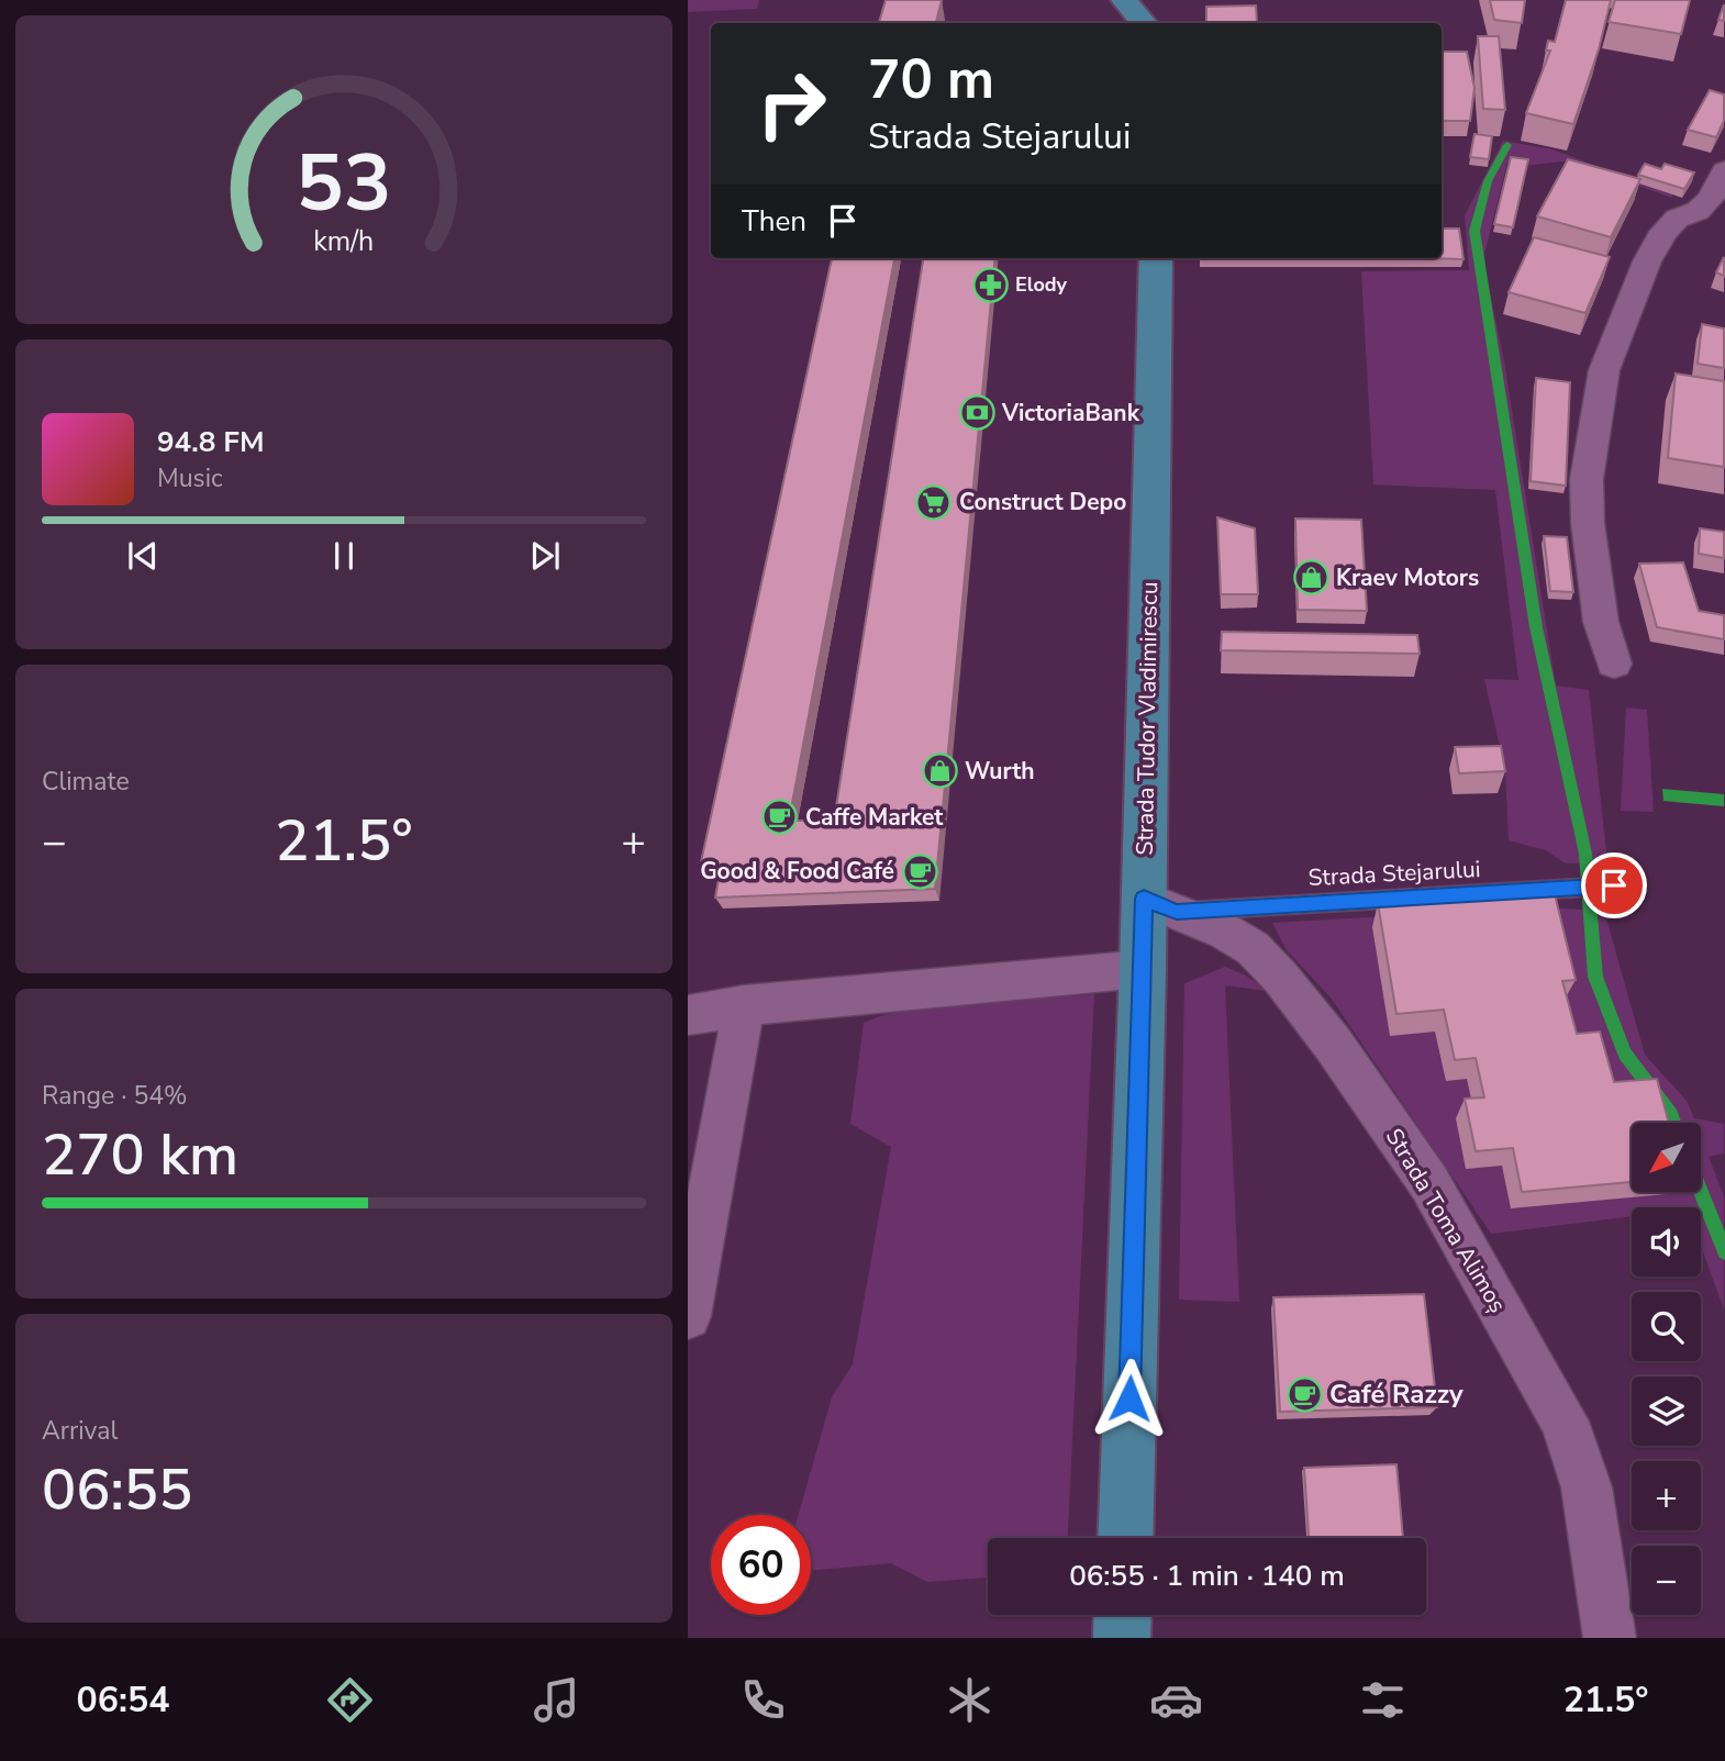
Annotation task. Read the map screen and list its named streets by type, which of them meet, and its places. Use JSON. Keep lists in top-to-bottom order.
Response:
{
  "streets": {
    "main road": ["Strada Tudor Vladimirescu"],
    "street": ["Strada Toma Alimoș"],
    "lane": ["Strada Stejarului"]
  },
  "crossings": [
    ["Strada Tudor Vladimirescu", "Strada Stejarului"],
    ["Strada Tudor Vladimirescu", "Strada Toma Alimoș"],
    ["Strada Stejarului", "Strada Toma Alimoș"]
  ],
  "places": {
    "pharmacy": ["Elody"],
    "bank": ["VictoriaBank"],
    "supermarket": ["Construct Depo"],
    "shop": ["Kraev Motors", "Wurth"],
    "cafe": ["Caffe Market", "Good & Food Café", "Café Razzy"]
  },
  "north": "bottom left",
  "page": {
    "turn": ["70 m", "Strada Stejarului"],
    "then": "Then",
    "song": ["94.8 FM", "Music"],
    "tile": [
      "Climate",
      ["Range · 54%", "270 km"],
      ["Arrival", "06:55"]
    ],
    "heat": ["−", "21.5°", "+"],
    "map_buttons": ["+", "−"],
    "limit": "60",
    "trip": "06:55 · 1 min · 140 m",
    "tabs": ["06:54", "21.5°"],
    "gauge": ["53", "km/h"]
  }
}
